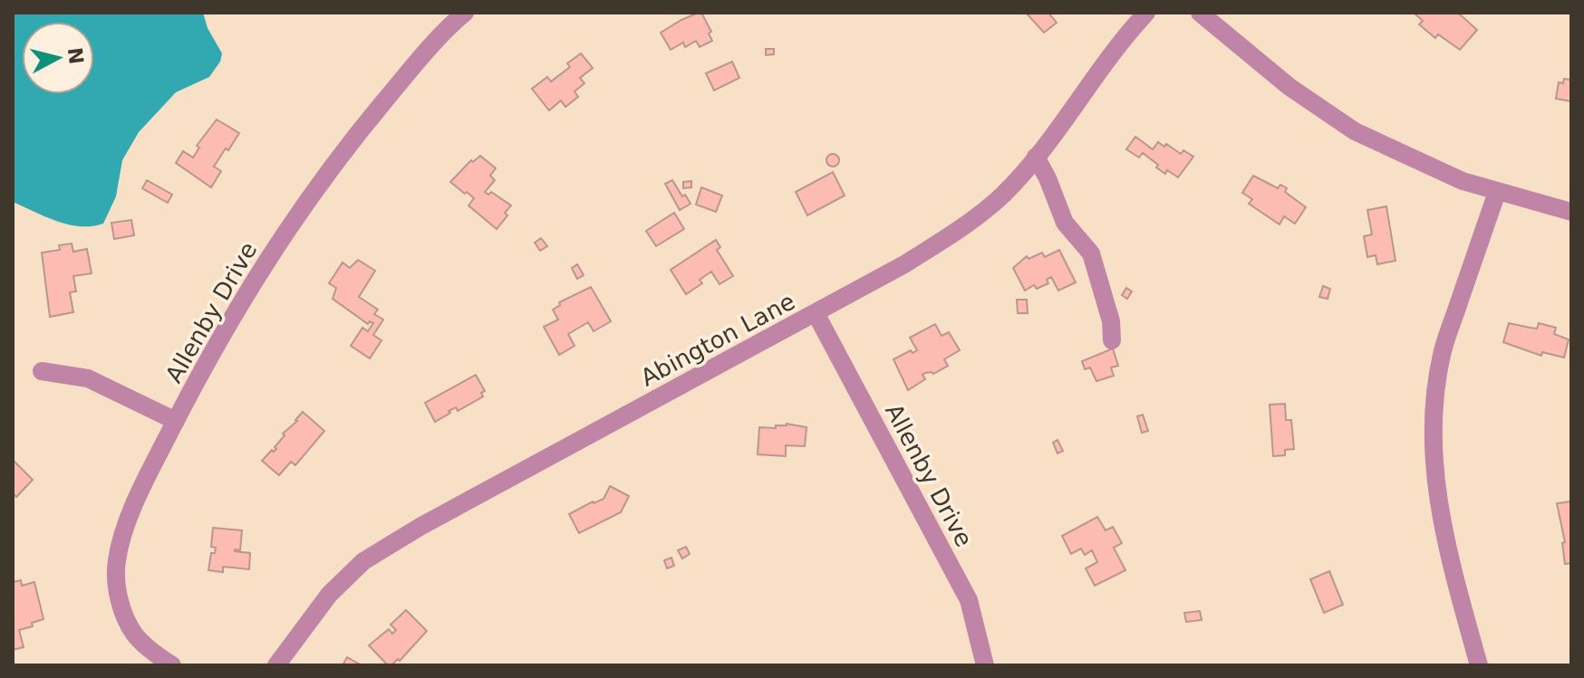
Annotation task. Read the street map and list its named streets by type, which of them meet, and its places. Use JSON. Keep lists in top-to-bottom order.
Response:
{
  "streets": {
    "street": ["Allenby Drive", "Abington Lane"]
  },
  "crossings": [
    ["Allenby Drive", "Abington Lane"]
  ],
  "north": "right"
}
